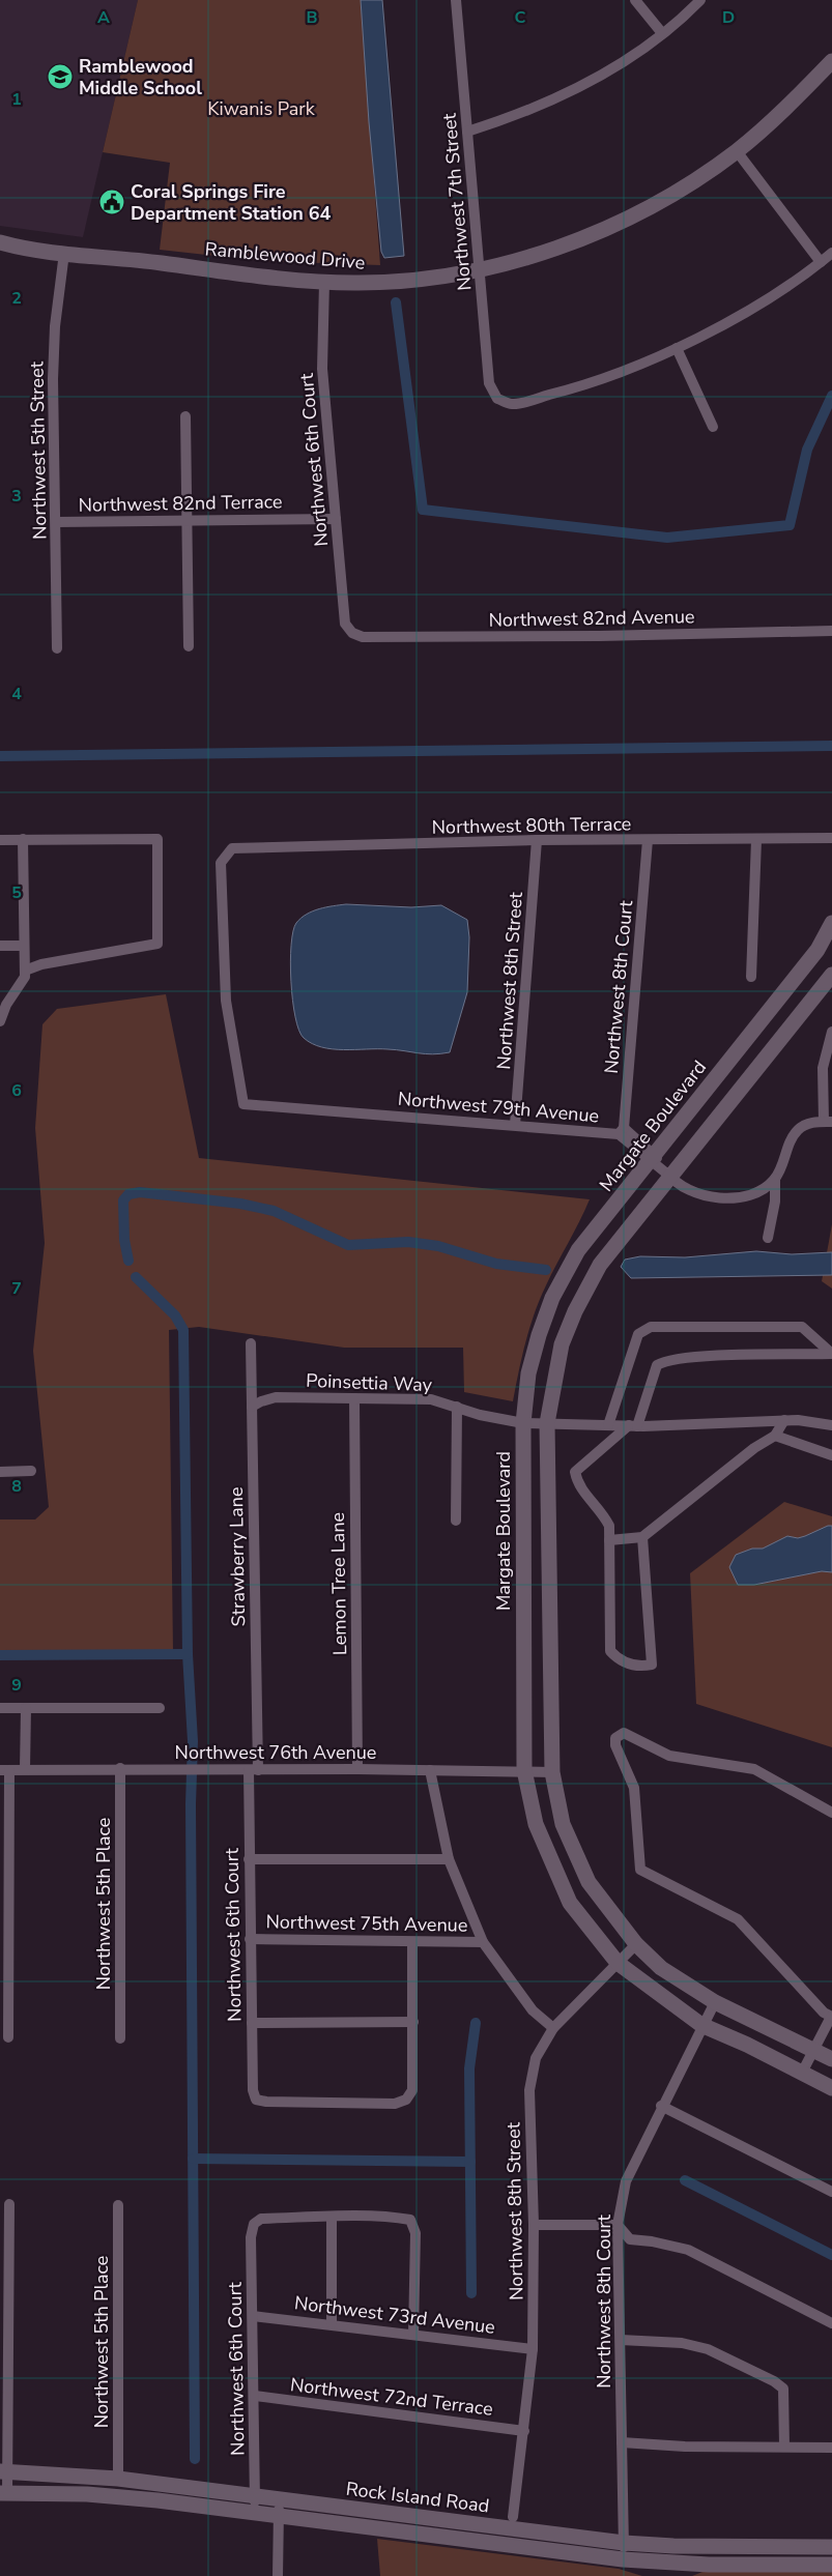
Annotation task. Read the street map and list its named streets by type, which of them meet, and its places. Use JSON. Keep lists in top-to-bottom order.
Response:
{
  "streets": {
    "street": [
      "Northwest 7th Street",
      "Ramblewood Drive",
      "Northwest 5th Street",
      "Northwest 6th Court",
      "Northwest 82nd Terrace",
      "Northwest 82nd Avenue",
      "Northwest 80th Terrace",
      "Northwest 8th Street",
      "Northwest 8th Court",
      "Northwest 79th Avenue",
      "Margate Boulevard",
      "Poinsettia Way",
      "Strawberry Lane",
      "Lemon Tree Lane",
      "Northwest 76th Avenue",
      "Northwest 5th Place",
      "Northwest 75th Avenue",
      "Northwest 73rd Avenue",
      "Northwest 72nd Terrace",
      "Rock Island Road"
    ]
  },
  "crossings": [
    ["Northwest 7th Street", "Ramblewood Drive"],
    ["Ramblewood Drive", "Northwest 5th Street"],
    ["Ramblewood Drive", "Northwest 6th Court"],
    ["Northwest 5th Street", "Northwest 82nd Terrace"],
    ["Northwest 6th Court", "Northwest 82nd Terrace"],
    ["Northwest 6th Court", "Northwest 82nd Avenue"],
    ["Northwest 6th Court", "Strawberry Lane"],
    ["Northwest 6th Court", "Northwest 76th Avenue"],
    ["Northwest 6th Court", "Northwest 75th Avenue"],
    ["Northwest 6th Court", "Northwest 73rd Avenue"],
    ["Northwest 6th Court", "Northwest 72nd Terrace"],
    ["Northwest 6th Court", "Rock Island Road"],
    ["Northwest 80th Terrace", "Northwest 8th Street"],
    ["Northwest 80th Terrace", "Northwest 8th Court"],
    ["Northwest 80th Terrace", "Northwest 79th Avenue"],
    ["Northwest 8th Street", "Northwest 79th Avenue"],
    ["Northwest 8th Street", "Margate Boulevard"],
    ["Northwest 8th Street", "Northwest 73rd Avenue"],
    ["Northwest 8th Street", "Northwest 72nd Terrace"],
    ["Northwest 8th Court", "Northwest 79th Avenue"],
    ["Northwest 8th Court", "Margate Boulevard"],
    ["Northwest 8th Court", "Rock Island Road"],
    ["Northwest 79th Avenue", "Margate Boulevard"],
    ["Margate Boulevard", "Poinsettia Way"],
    ["Margate Boulevard", "Northwest 76th Avenue"],
    ["Poinsettia Way", "Strawberry Lane"],
    ["Poinsettia Way", "Lemon Tree Lane"],
    ["Strawberry Lane", "Northwest 76th Avenue"],
    ["Lemon Tree Lane", "Northwest 76th Avenue"],
    ["Northwest 76th Avenue", "Northwest 5th Place"],
    ["Northwest 5th Place", "Rock Island Road"]
  ],
  "parks": ["Kiwanis Park"],
  "places": {
    "school or university": ["Ramblewood Middle School"],
    "public building": ["Coral Springs Fire Department Station 64"]
  },
  "grid": {
    "columns": [
      "A",
      "B",
      "C",
      "D"
    ],
    "rows": [
      "1",
      "2",
      "3",
      "4",
      "5",
      "6",
      "7",
      "8",
      "9"
    ]
  }
}
